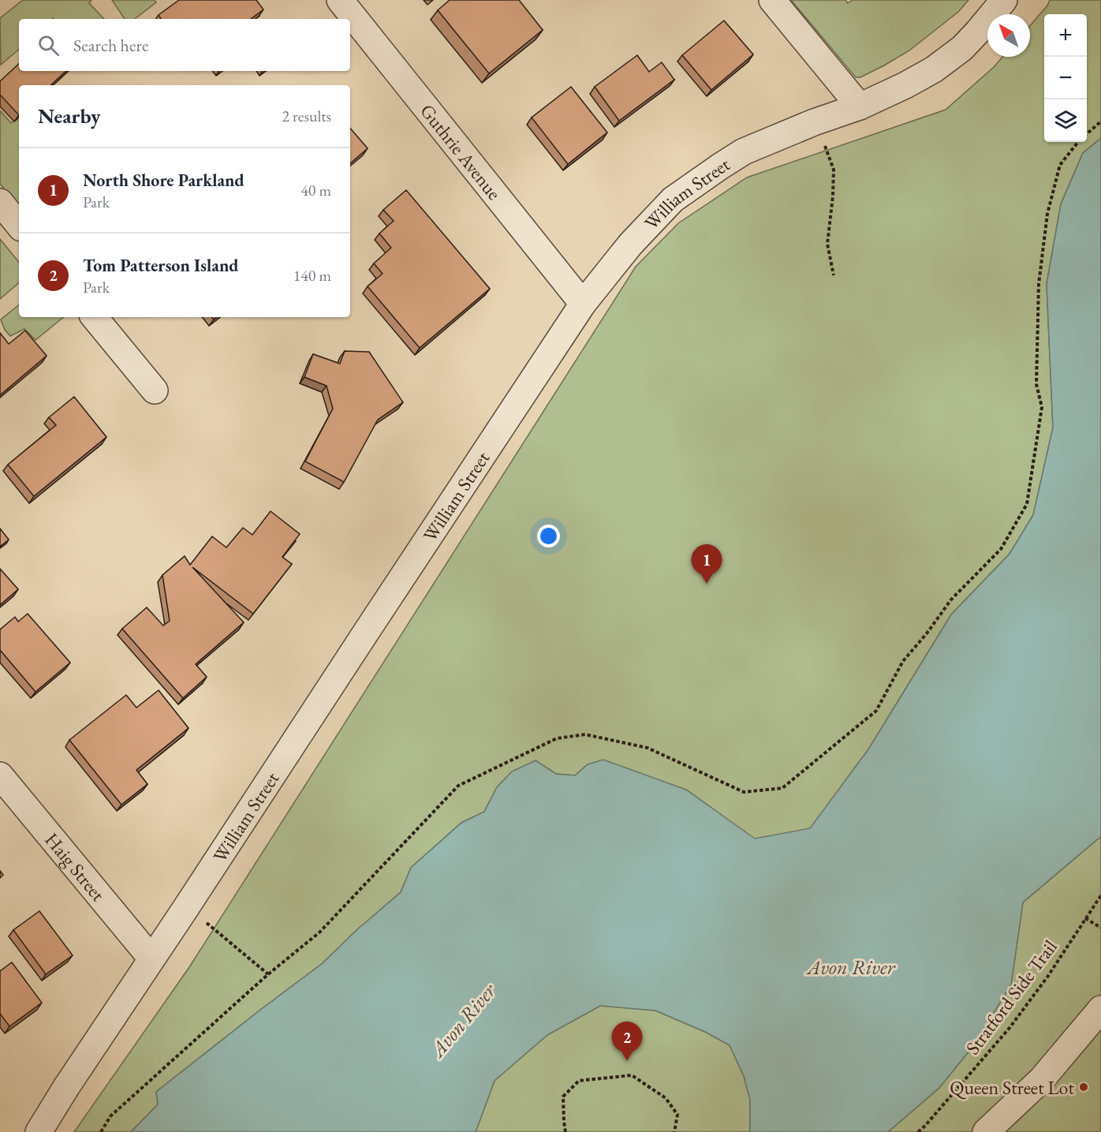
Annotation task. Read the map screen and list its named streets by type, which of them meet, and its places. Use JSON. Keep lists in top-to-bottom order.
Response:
{
  "streets": {
    "street": ["Guthrie Avenue", "William Street", "Haig Street"],
    "path": ["Stratford Side Trail"]
  },
  "crossings": [
    ["Guthrie Avenue", "William Street"],
    ["William Street", "Haig Street"]
  ],
  "water": ["Avon River"],
  "places": ["Queen Street Lot"],
  "north": "top left",
  "page": {
    "map_buttons": ["+", "−"],
    "search": "Search here",
    "heading": ["Nearby", "2 results"],
    "list": [
      {
        "mark": "1",
        "name": "North Shore Parkland",
        "note": "Park",
        "value": "40 m"
      },
      {
        "mark": "2",
        "name": "Tom Patterson Island",
        "note": "Park",
        "value": "140 m"
      }
    ],
    "pins": ["1", "2"]
  }
}
